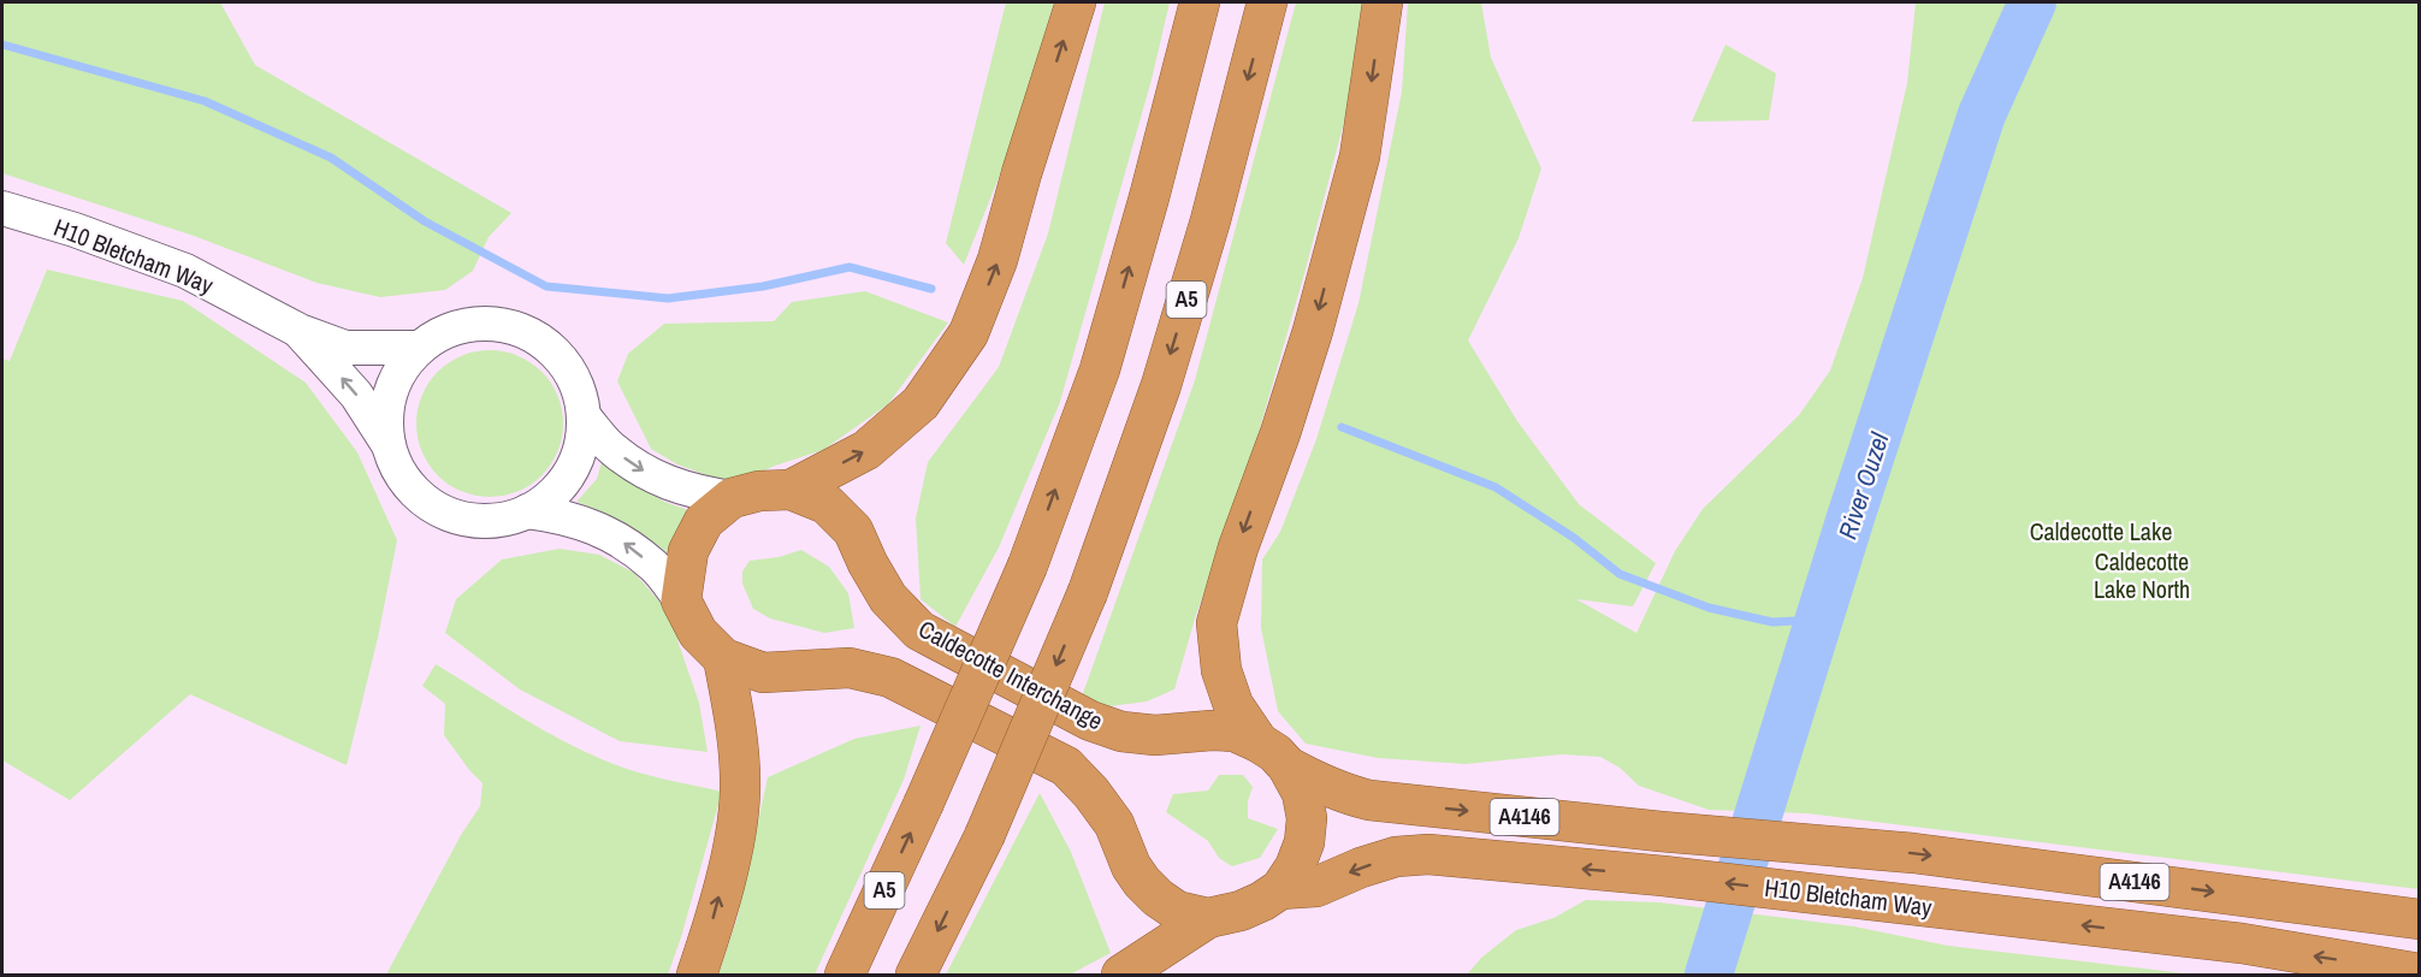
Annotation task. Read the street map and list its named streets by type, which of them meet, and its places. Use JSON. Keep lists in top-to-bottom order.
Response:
{
  "streets": {
    "highway": [
      "H10 Bletcham Way",
      "A5",
      "Caldecotte Interchange",
      "A4146"
    ]
  },
  "crossings": [
    ["H10 Bletcham Way", "Caldecotte Interchange"]
  ],
  "water": ["River Ouzel"],
  "parks": ["Caldecotte Lake", "Caldecotte Lake North"]
}
